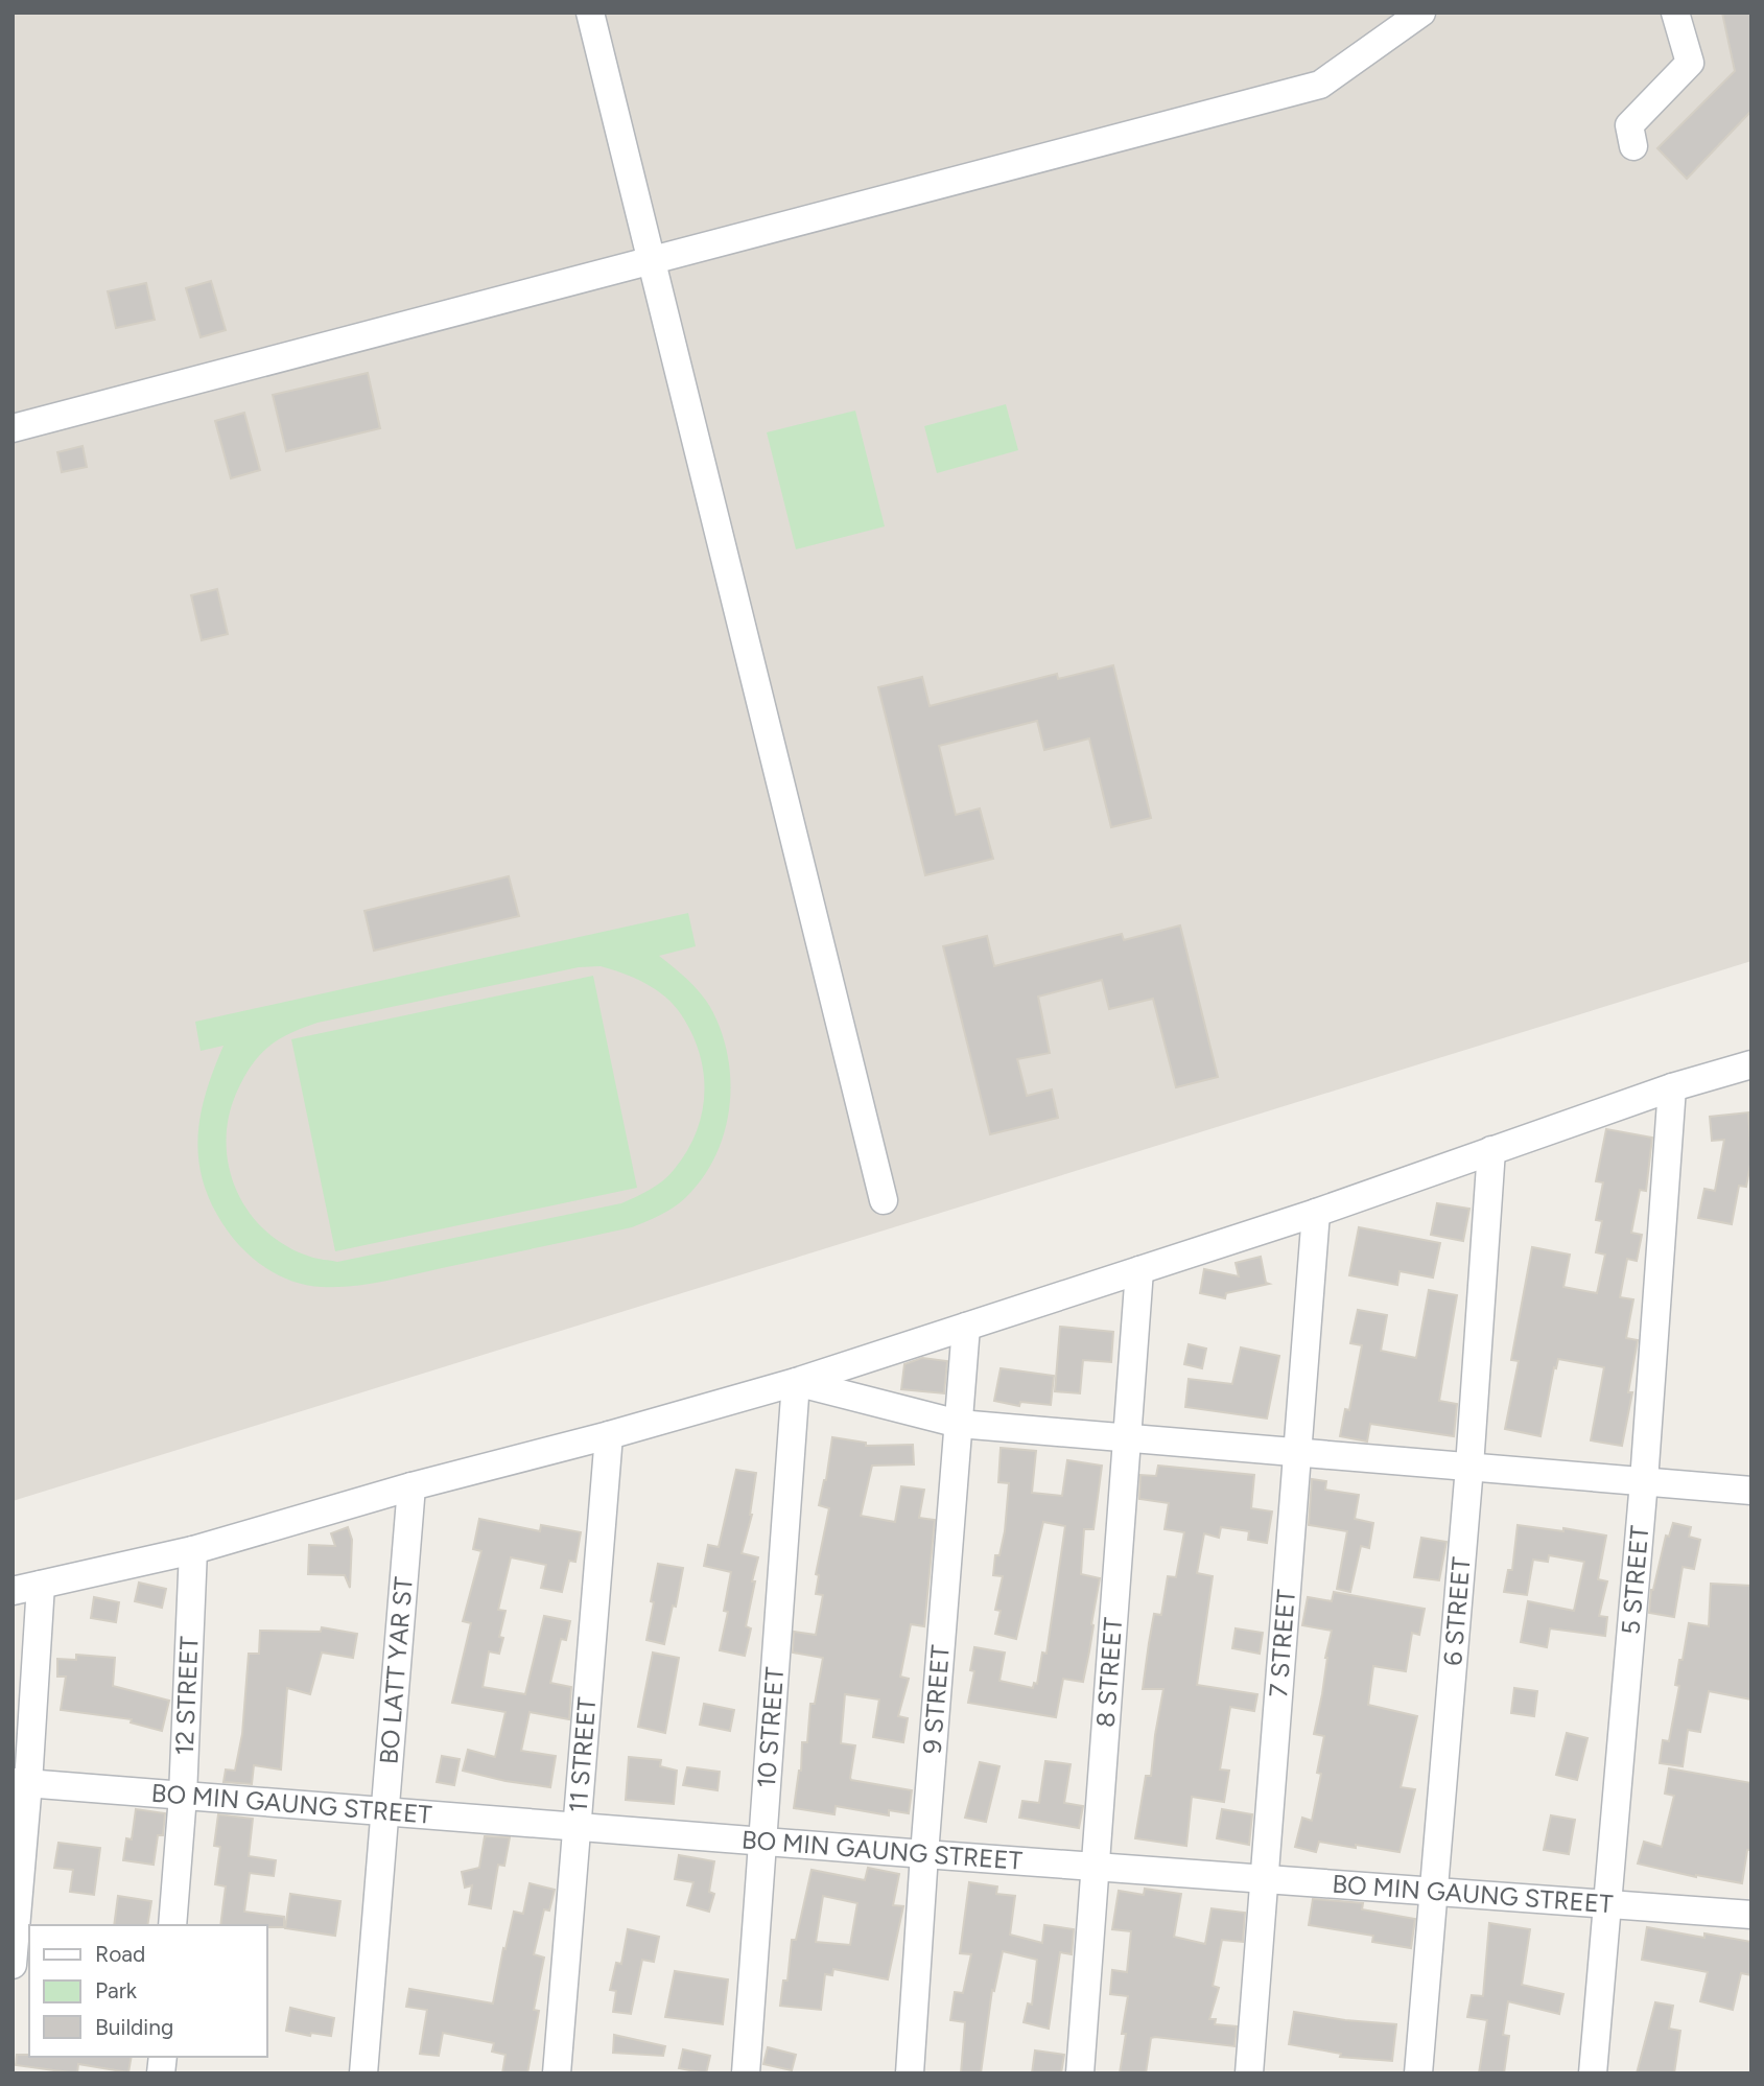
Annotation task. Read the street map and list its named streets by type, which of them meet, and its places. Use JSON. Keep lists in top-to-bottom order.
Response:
{
  "streets": {
    "street": [
      "5 STREET",
      "6 STREET",
      "7 STREET",
      "BO LATT YAR ST",
      "8 STREET",
      "12 STREET",
      "9 STREET",
      "10 STREET",
      "11 STREET",
      "BO MIN GAUNG STREET"
    ]
  },
  "crossings": [
    ["5 STREET", "BO MIN GAUNG STREET"],
    ["6 STREET", "BO MIN GAUNG STREET"],
    ["7 STREET", "BO MIN GAUNG STREET"],
    ["BO LATT YAR ST", "BO MIN GAUNG STREET"],
    ["8 STREET", "BO MIN GAUNG STREET"],
    ["12 STREET", "BO MIN GAUNG STREET"],
    ["9 STREET", "BO MIN GAUNG STREET"],
    ["10 STREET", "BO MIN GAUNG STREET"],
    ["11 STREET", "BO MIN GAUNG STREET"]
  ],
  "legend": ["Road", "Park", "Building"]
}
